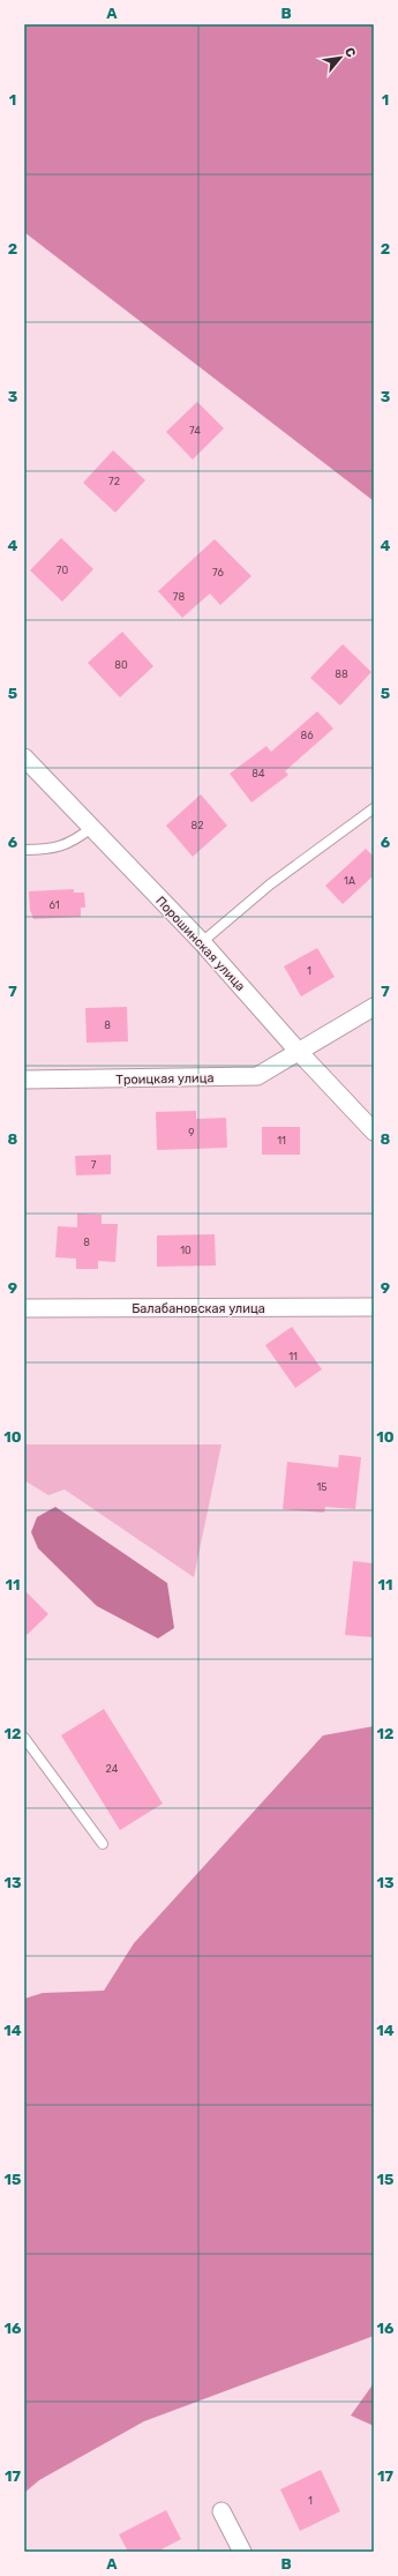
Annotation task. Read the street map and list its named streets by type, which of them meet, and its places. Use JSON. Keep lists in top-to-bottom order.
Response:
{
  "streets": {
    "street": ["Порошинская улица", "Троицкая улица", "Балабановская улица"]
  },
  "crossings": [
    ["Порошинская улица", "Троицкая улица"]
  ],
  "house_numbers": [
    "74",
    "72",
    "70",
    "76",
    "78",
    "80",
    "88",
    "86",
    "84",
    "82",
    "1А",
    "61",
    "1",
    "8",
    "9",
    "11",
    "7",
    "8",
    "10",
    "11",
    "15",
    "24",
    "1"
  ],
  "north": "top right",
  "grid": {
    "columns": ["A", "B"],
    "rows": [
      "1",
      "2",
      "3",
      "4",
      "5",
      "6",
      "7",
      "8",
      "9",
      "10",
      "11",
      "12",
      "13",
      "14",
      "15",
      "16",
      "17"
    ]
  }
}
